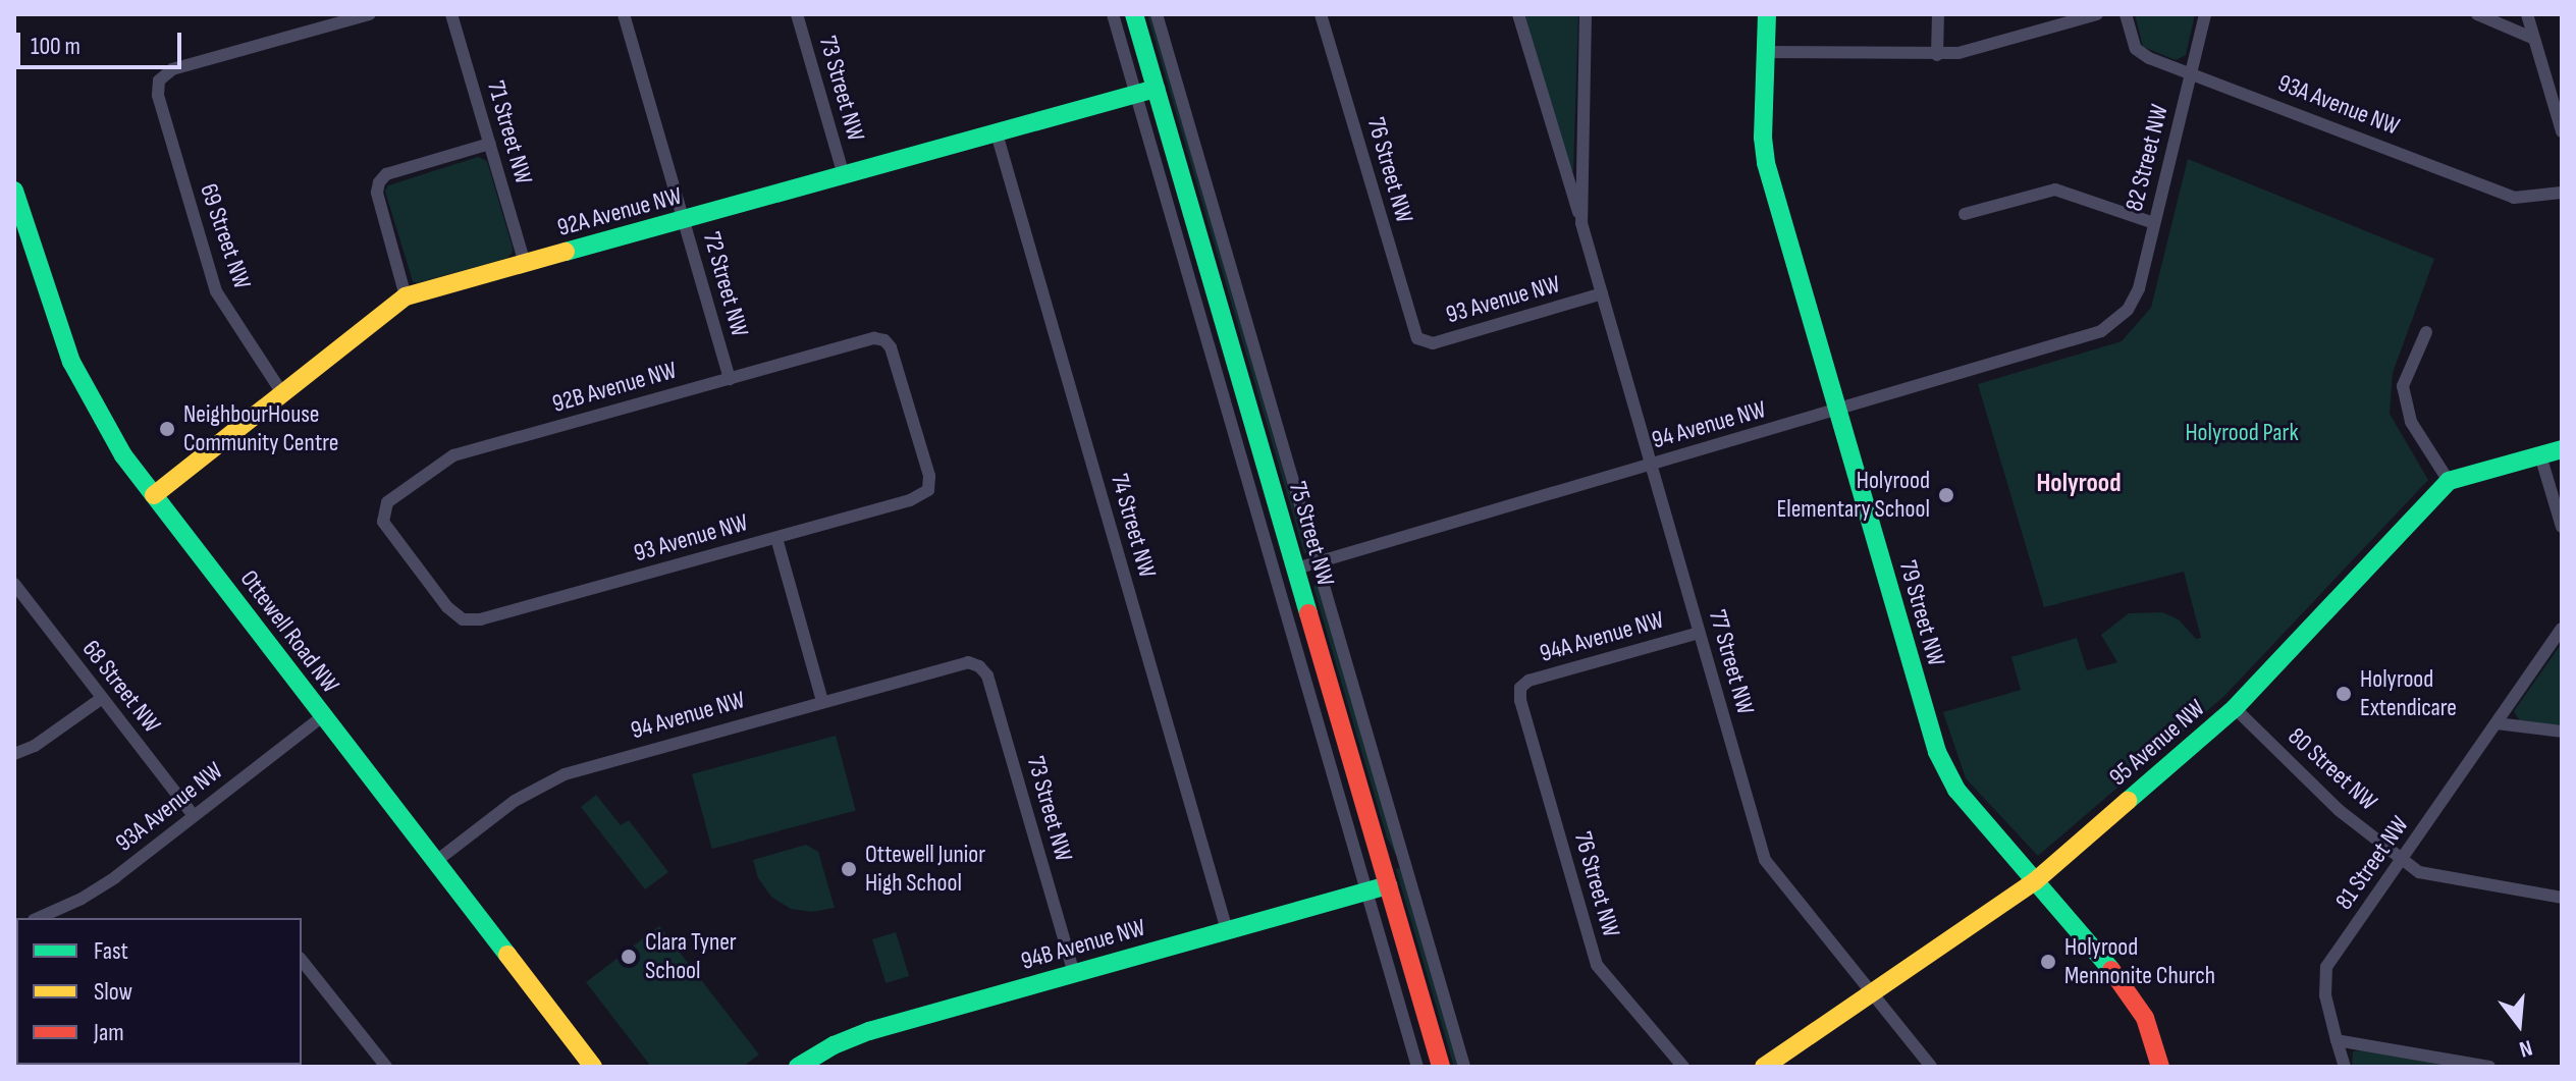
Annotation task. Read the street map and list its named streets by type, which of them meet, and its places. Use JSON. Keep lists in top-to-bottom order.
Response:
{
  "streets": {
    "street": [
      "73 Street NW",
      "93A Avenue NW",
      "71 Street NW",
      "82 Street NW",
      "76 Street NW",
      "92A Avenue NW",
      "69 Street NW",
      "72 Street NW",
      "93 Avenue NW",
      "92B Avenue NW",
      "94 Avenue NW",
      "74 Street NW",
      "75 Street NW",
      "79 Street NW",
      "Ottewell Road NW",
      "94A Avenue NW",
      "77 Street NW",
      "68 Street NW",
      "95 Avenue NW",
      "80 Street NW",
      "81 Street NW",
      "94B Avenue NW"
    ]
  },
  "crossings": [
    ["73 Street NW", "92A Avenue NW"],
    ["73 Street NW", "94 Avenue NW"],
    ["73 Street NW", "94B Avenue NW"],
    ["93A Avenue NW", "82 Street NW"],
    ["93A Avenue NW", "Ottewell Road NW"],
    ["93A Avenue NW", "68 Street NW"],
    ["71 Street NW", "92A Avenue NW"],
    ["82 Street NW", "94 Avenue NW"],
    ["76 Street NW", "93 Avenue NW"],
    ["76 Street NW", "94A Avenue NW"],
    ["92A Avenue NW", "69 Street NW"],
    ["92A Avenue NW", "72 Street NW"],
    ["92A Avenue NW", "74 Street NW"],
    ["92A Avenue NW", "75 Street NW"],
    ["92A Avenue NW", "Ottewell Road NW"],
    ["72 Street NW", "92B Avenue NW"],
    ["93 Avenue NW", "92B Avenue NW"],
    ["93 Avenue NW", "77 Street NW"],
    ["94 Avenue NW", "75 Street NW"],
    ["94 Avenue NW", "79 Street NW"],
    ["94 Avenue NW", "Ottewell Road NW"],
    ["94 Avenue NW", "77 Street NW"],
    ["74 Street NW", "94B Avenue NW"],
    ["75 Street NW", "94B Avenue NW"],
    ["79 Street NW", "95 Avenue NW"],
    ["94A Avenue NW", "77 Street NW"],
    ["77 Street NW", "95 Avenue NW"],
    ["95 Avenue NW", "80 Street NW"],
    ["80 Street NW", "81 Street NW"]
  ],
  "districts": ["Holyrood"],
  "parks": ["Holyrood Park"],
  "places": [
    "NeighbourHouse Community Centre",
    "Holyrood Elementary School",
    "Holyrood Extendicare",
    "Ottewell Junior High School",
    "Clara Tyner School",
    "Holyrood Mennonite Church"
  ],
  "legend": ["Fast", "Slow", "Jam"],
  "scale_bar": "100 m",
  "north": "bottom"
}
